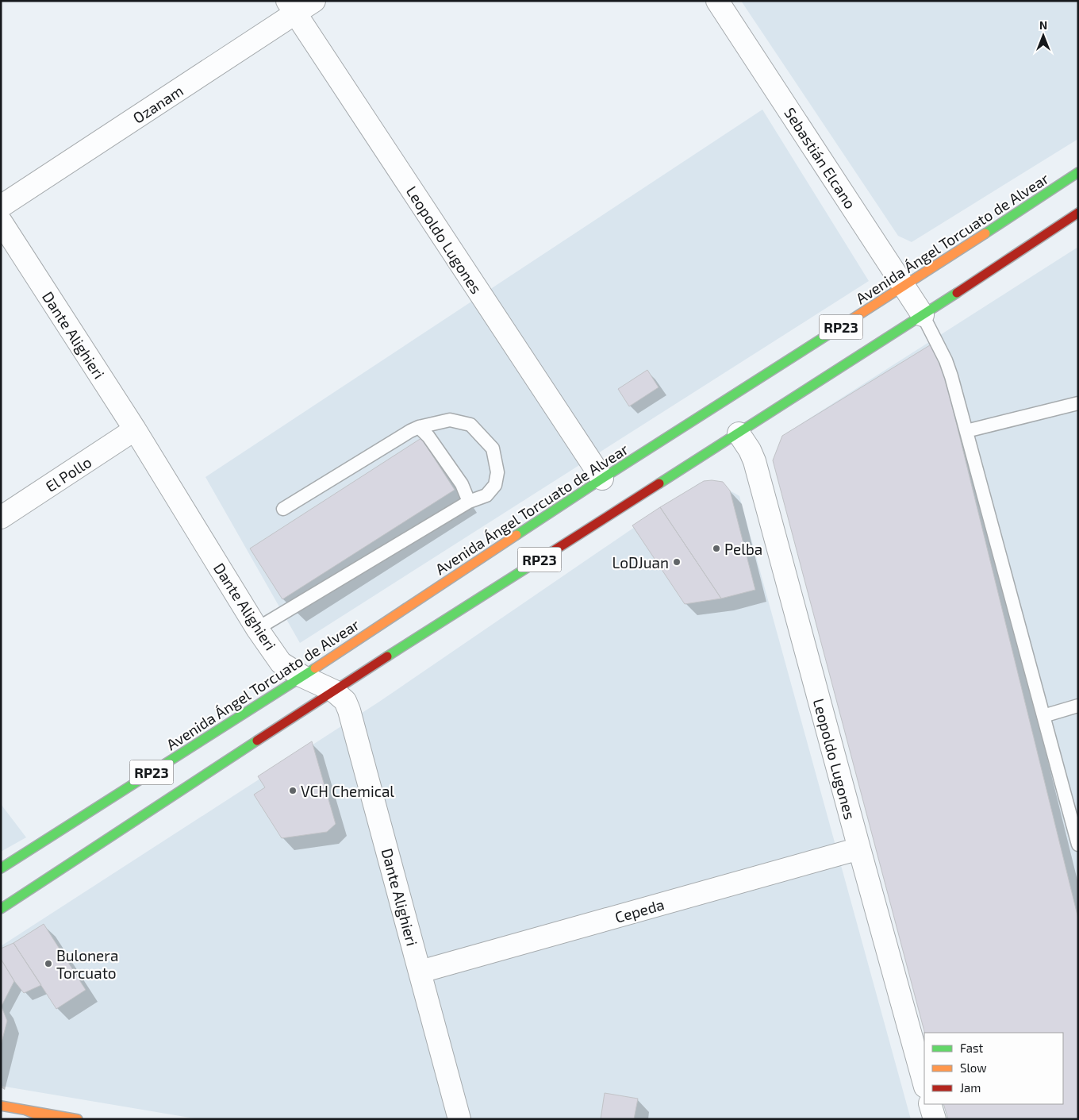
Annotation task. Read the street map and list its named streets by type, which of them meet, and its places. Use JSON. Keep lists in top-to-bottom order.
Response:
{
  "streets": {
    "main road": ["Avenida Ángel Torcuato de Alvear", "RP23"],
    "street": [
      "Ozanam",
      "Sebastián Elcano",
      "Leopoldo Lugones",
      "Dante Alighieri",
      "El Pollo",
      "Cepeda"
    ]
  },
  "crossings": [
    ["Ozanam", "Leopoldo Lugones"],
    ["Sebastián Elcano", "Avenida Ángel Torcuato de Alvear"],
    ["Sebastián Elcano", "RP23"],
    ["Avenida Ángel Torcuato de Alvear", "Leopoldo Lugones"],
    ["Avenida Ángel Torcuato de Alvear", "Dante Alighieri"],
    ["Leopoldo Lugones", "RP23"],
    ["Leopoldo Lugones", "Cepeda"],
    ["RP23", "Dante Alighieri"],
    ["Dante Alighieri", "El Pollo"],
    ["Dante Alighieri", "Cepeda"]
  ],
  "places": [
    "Pelba",
    "LoDJuan",
    "VCH Chemical",
    "Bulonera Torcuato"
  ],
  "legend": ["Fast", "Slow", "Jam"],
  "north": "top"
}
